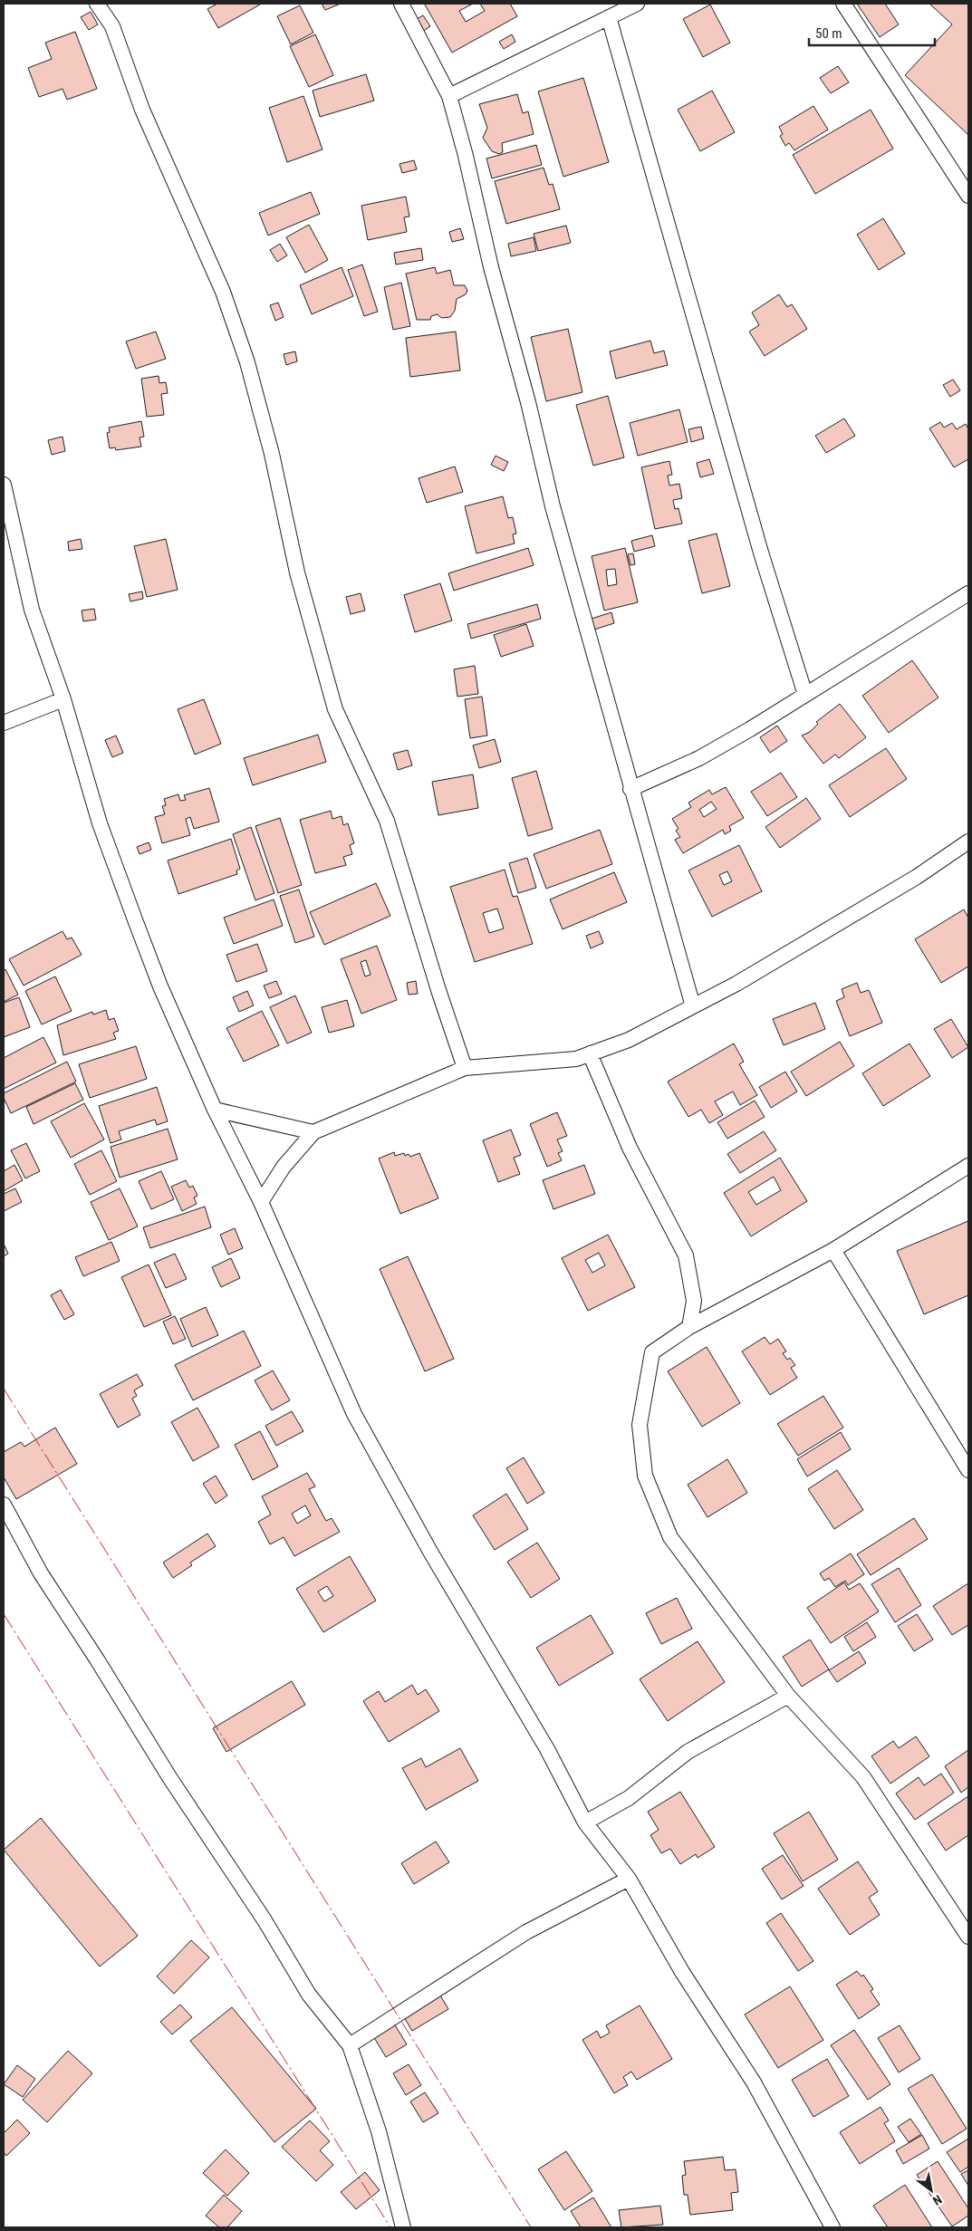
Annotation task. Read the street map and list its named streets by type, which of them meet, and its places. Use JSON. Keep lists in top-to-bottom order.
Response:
{
  "scale_bar": "50 m",
  "north": "bottom right"
}
